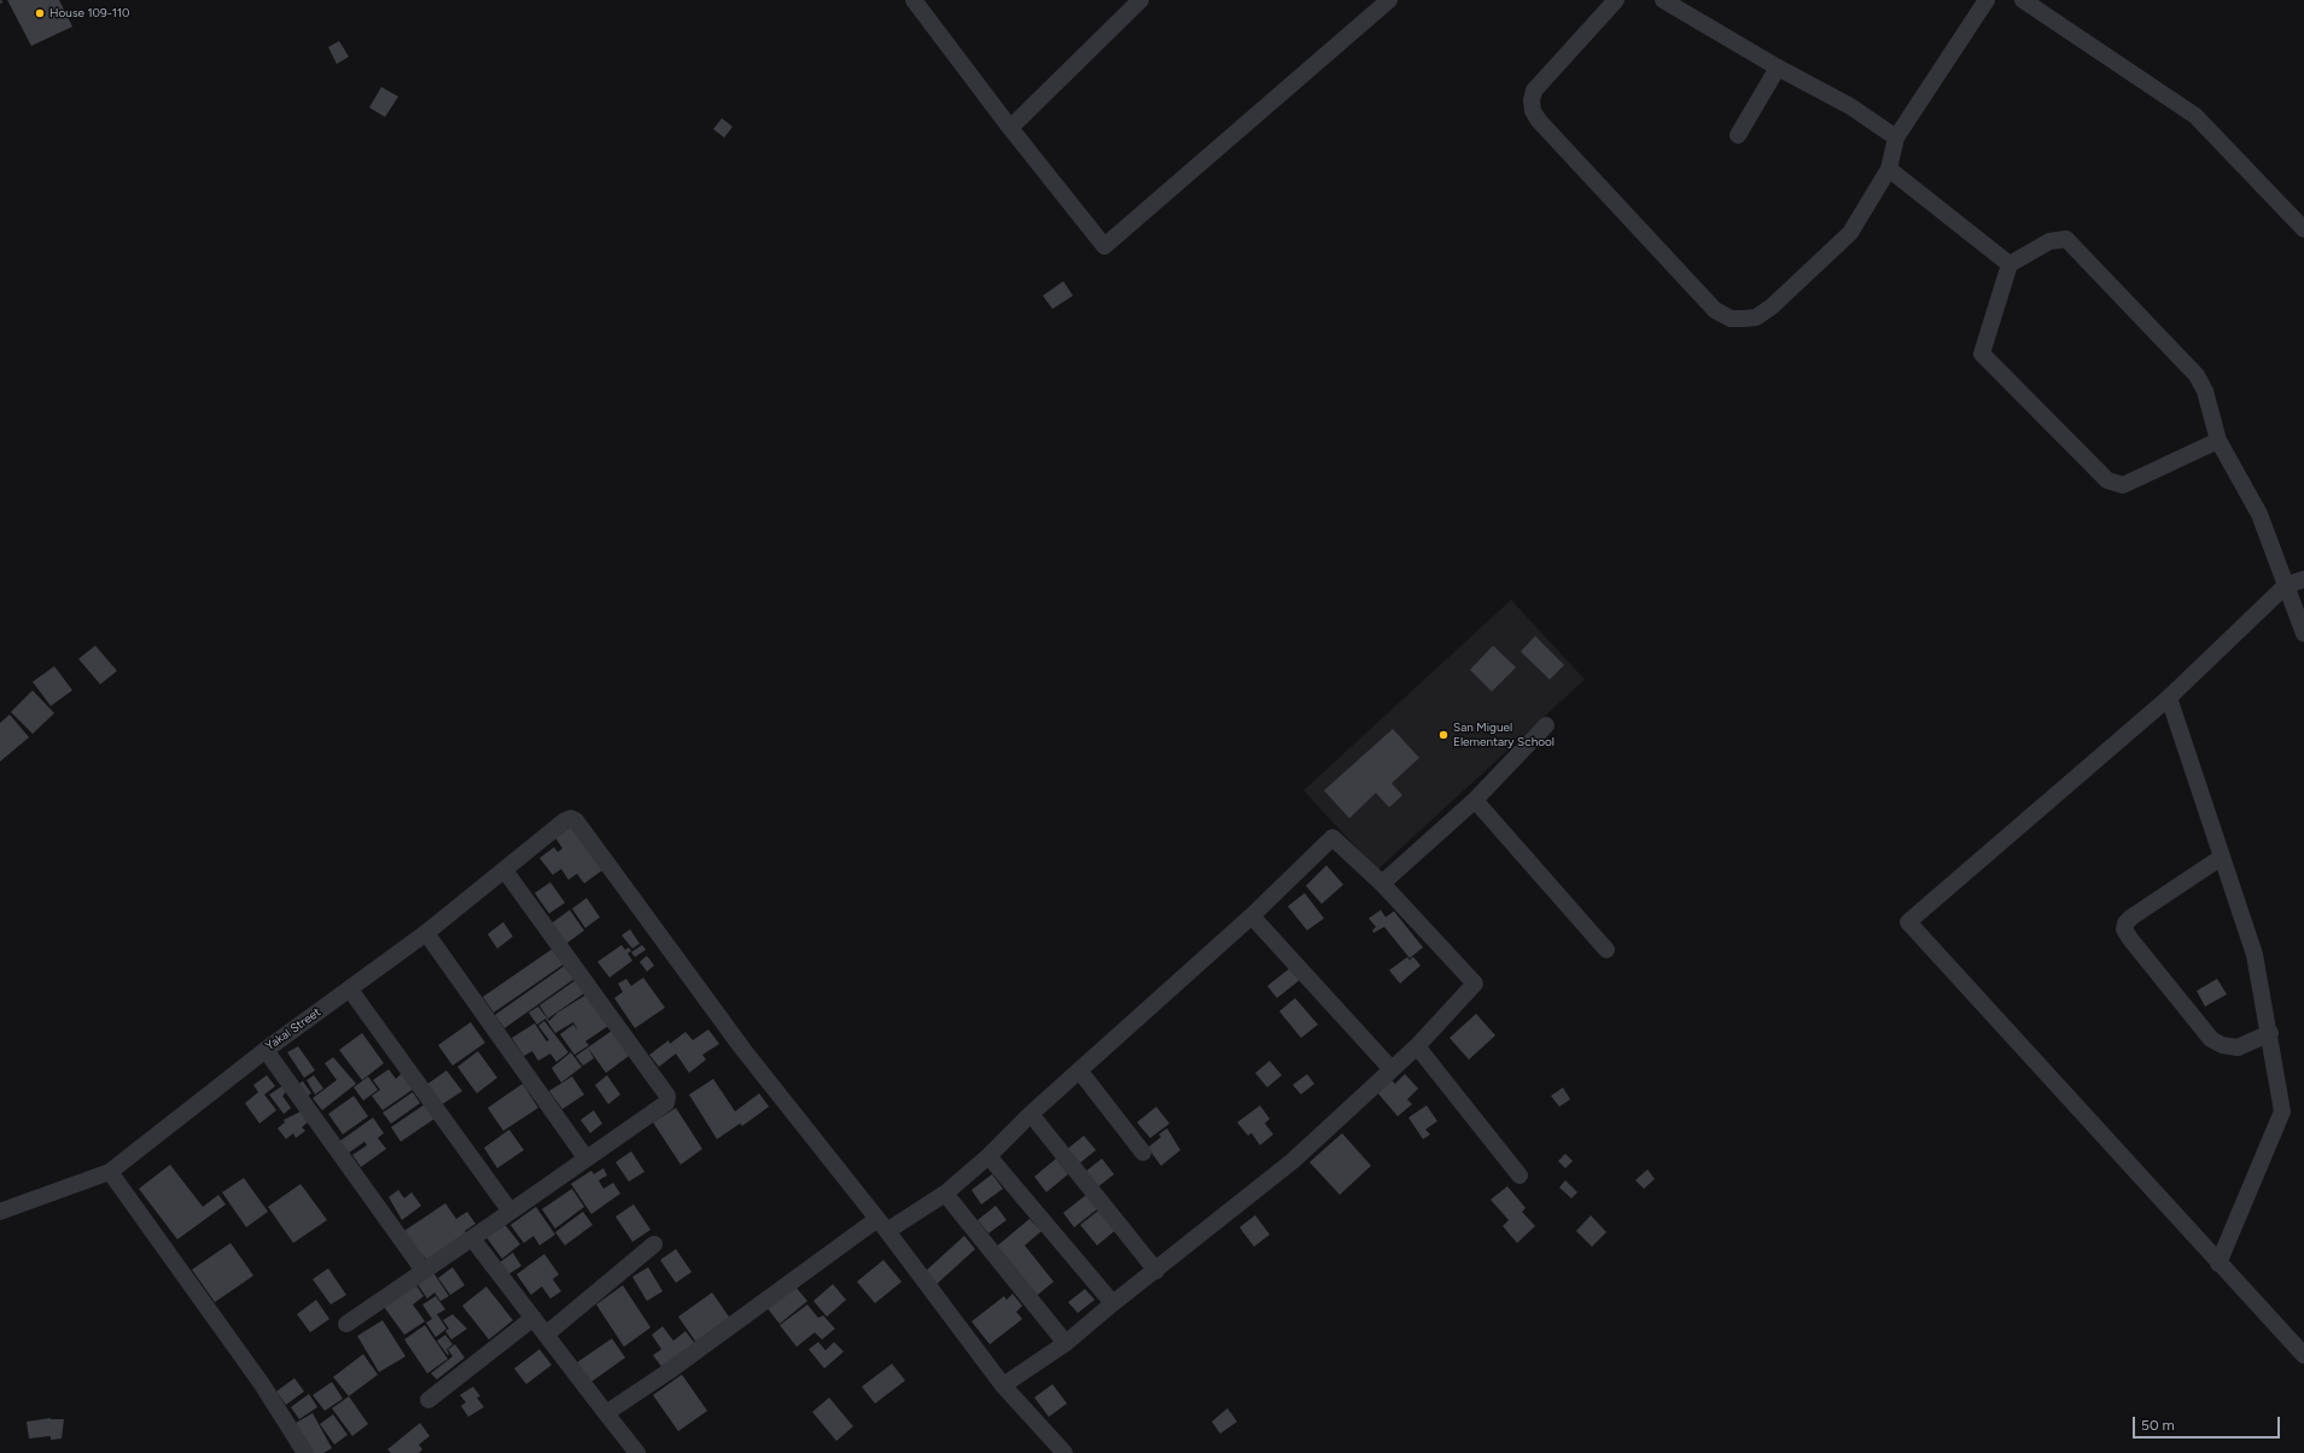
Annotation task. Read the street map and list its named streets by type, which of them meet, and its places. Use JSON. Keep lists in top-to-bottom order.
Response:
{
  "streets": {
    "street": ["Yakal Street"]
  },
  "places": ["House 109-110", "San Miguel Elementary School"],
  "scale_bar": "50 m"
}
